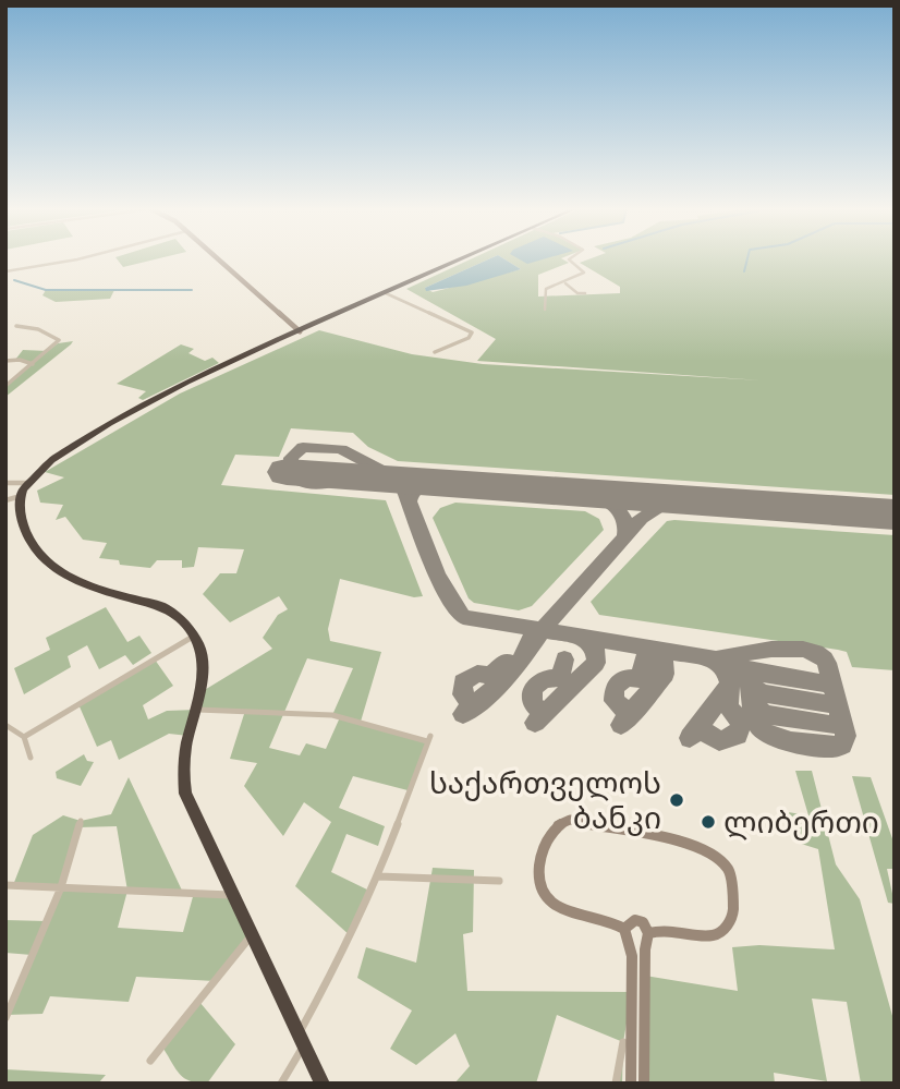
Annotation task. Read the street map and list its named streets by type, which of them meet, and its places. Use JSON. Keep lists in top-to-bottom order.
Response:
{
  "places": ["საქართველოს ბანკი", "ლიბერთი"]
}
